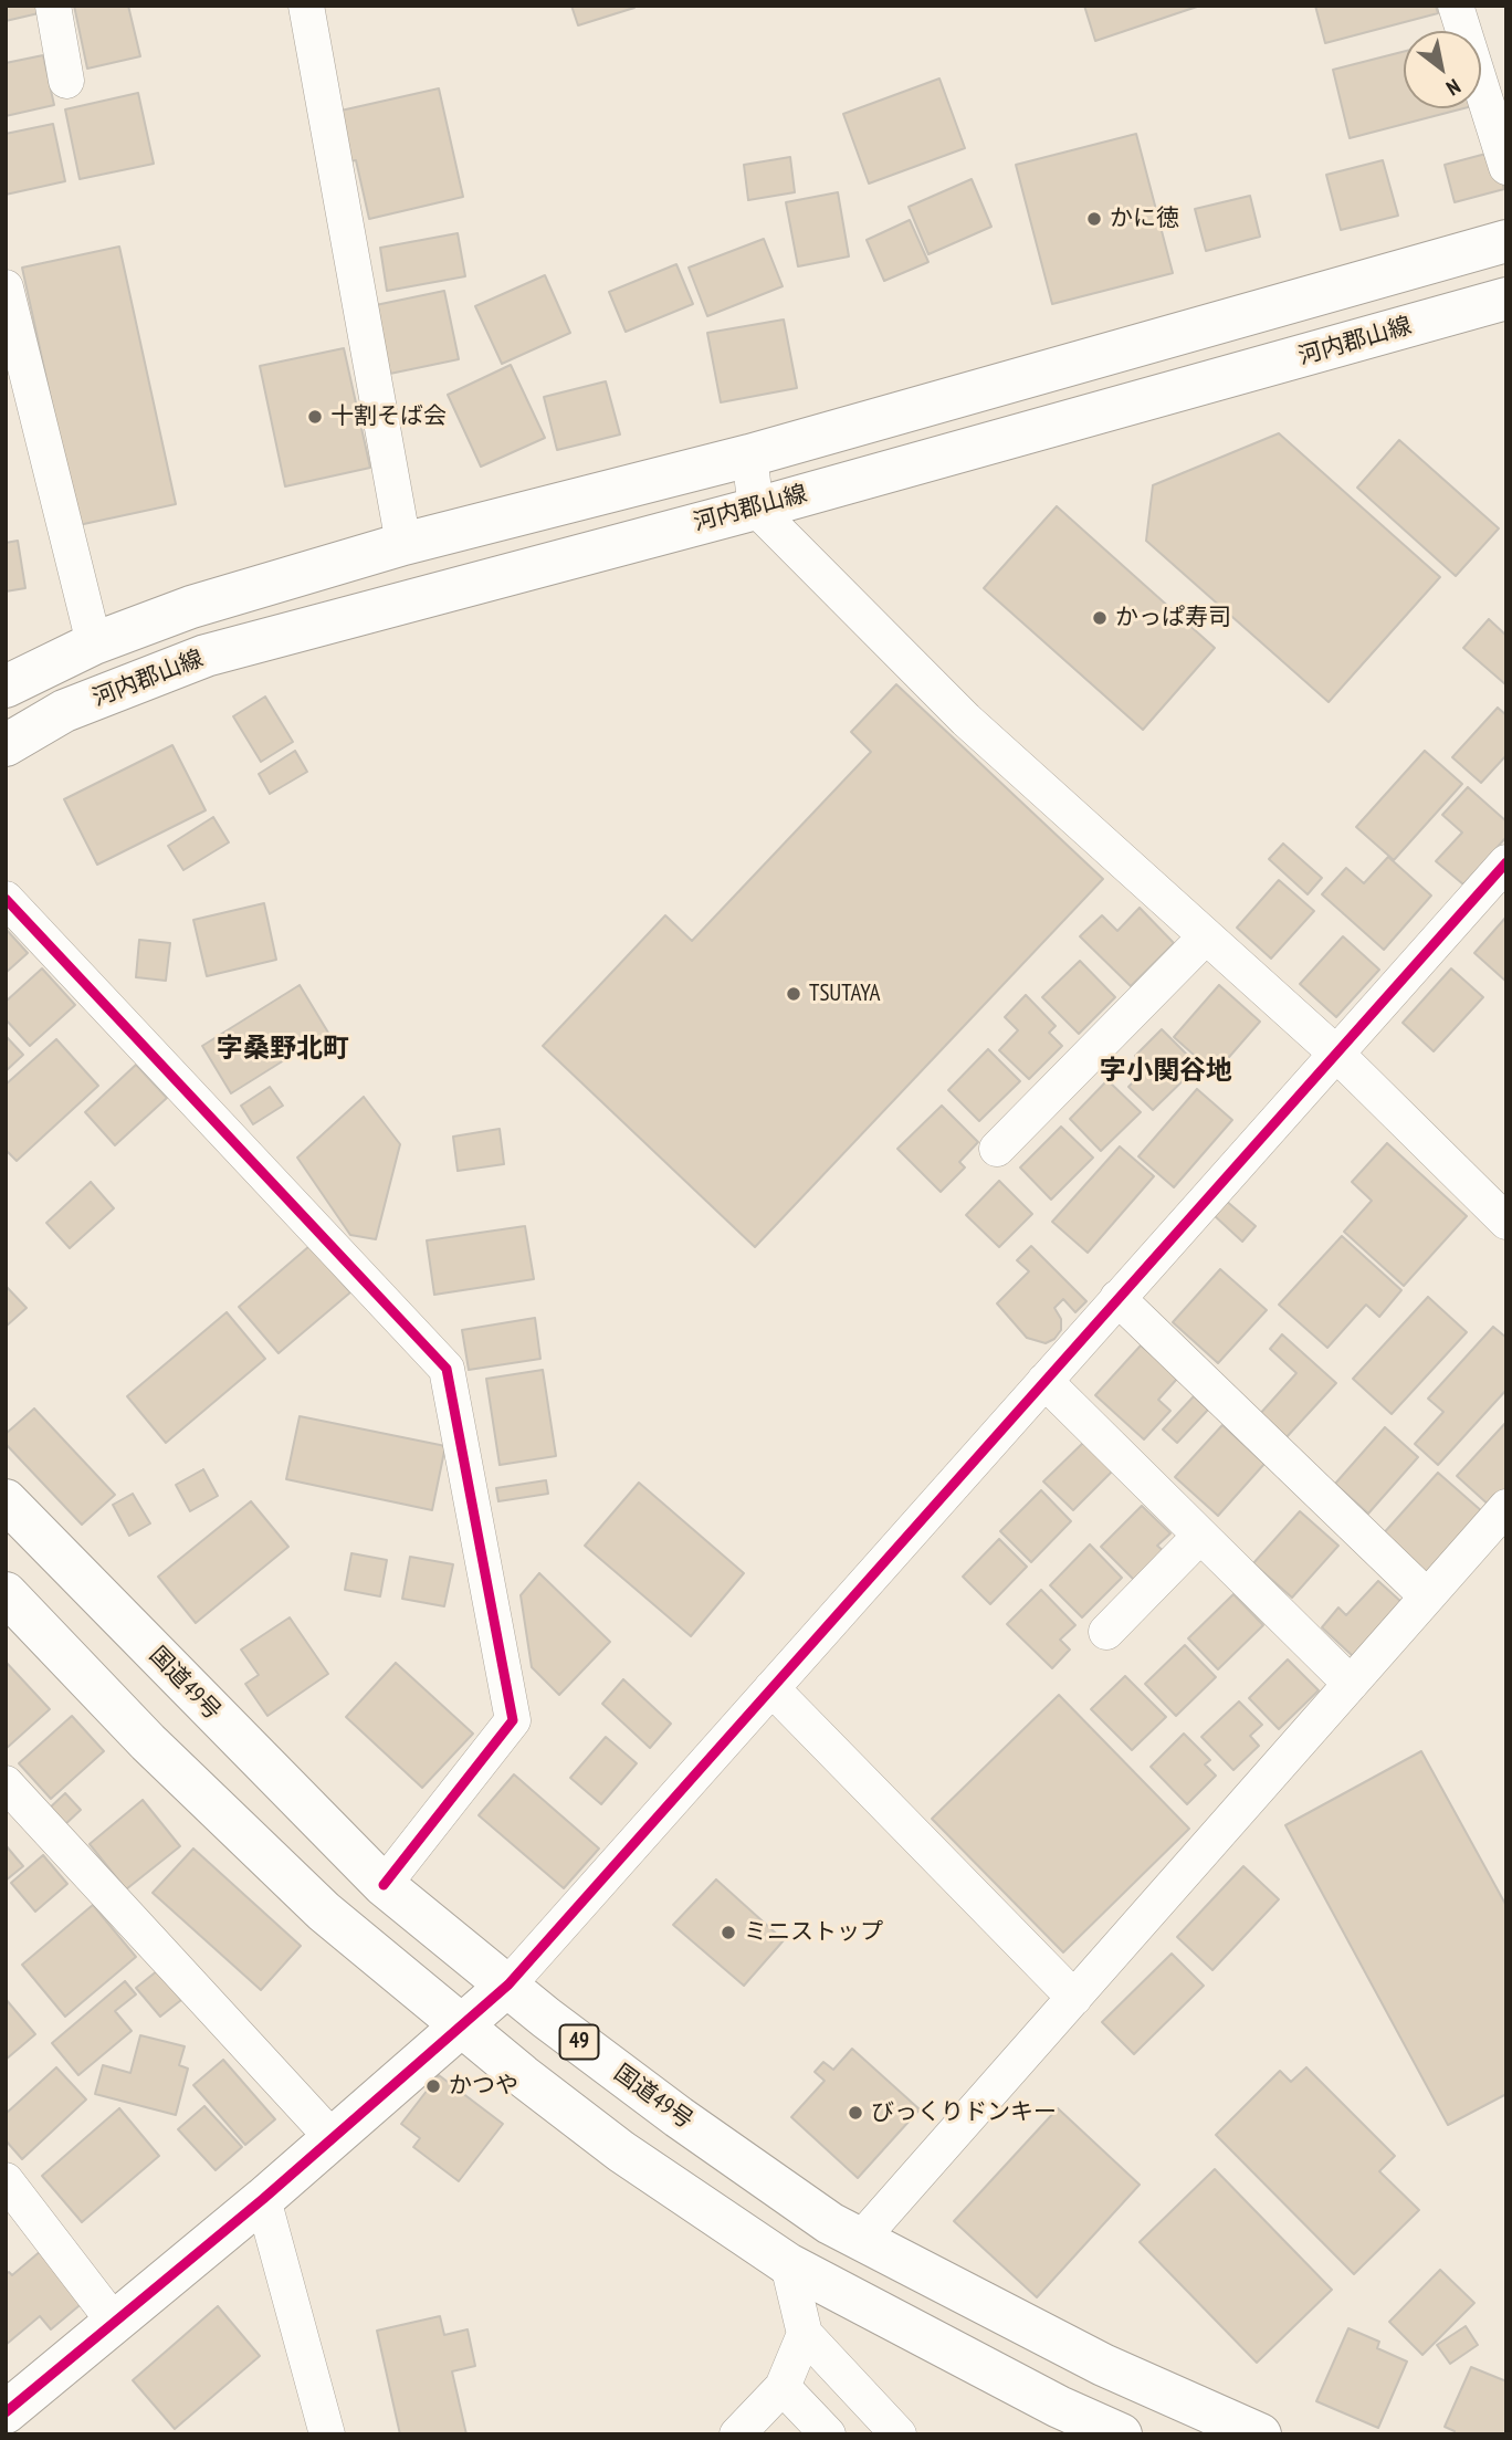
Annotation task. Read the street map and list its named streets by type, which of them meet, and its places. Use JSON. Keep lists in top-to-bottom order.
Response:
{
  "streets": {
    "main road": ["河内郡山線", "国道49号", "49"]
  },
  "districts": ["字桑野北町", "字小関谷地"],
  "places": [
    "かに徳",
    "十割そば会",
    "かっぱ寿司",
    "TSUTAYA",
    "ミニストップ",
    "かつや",
    "びっくりドンキー"
  ],
  "north": "bottom right"
}
